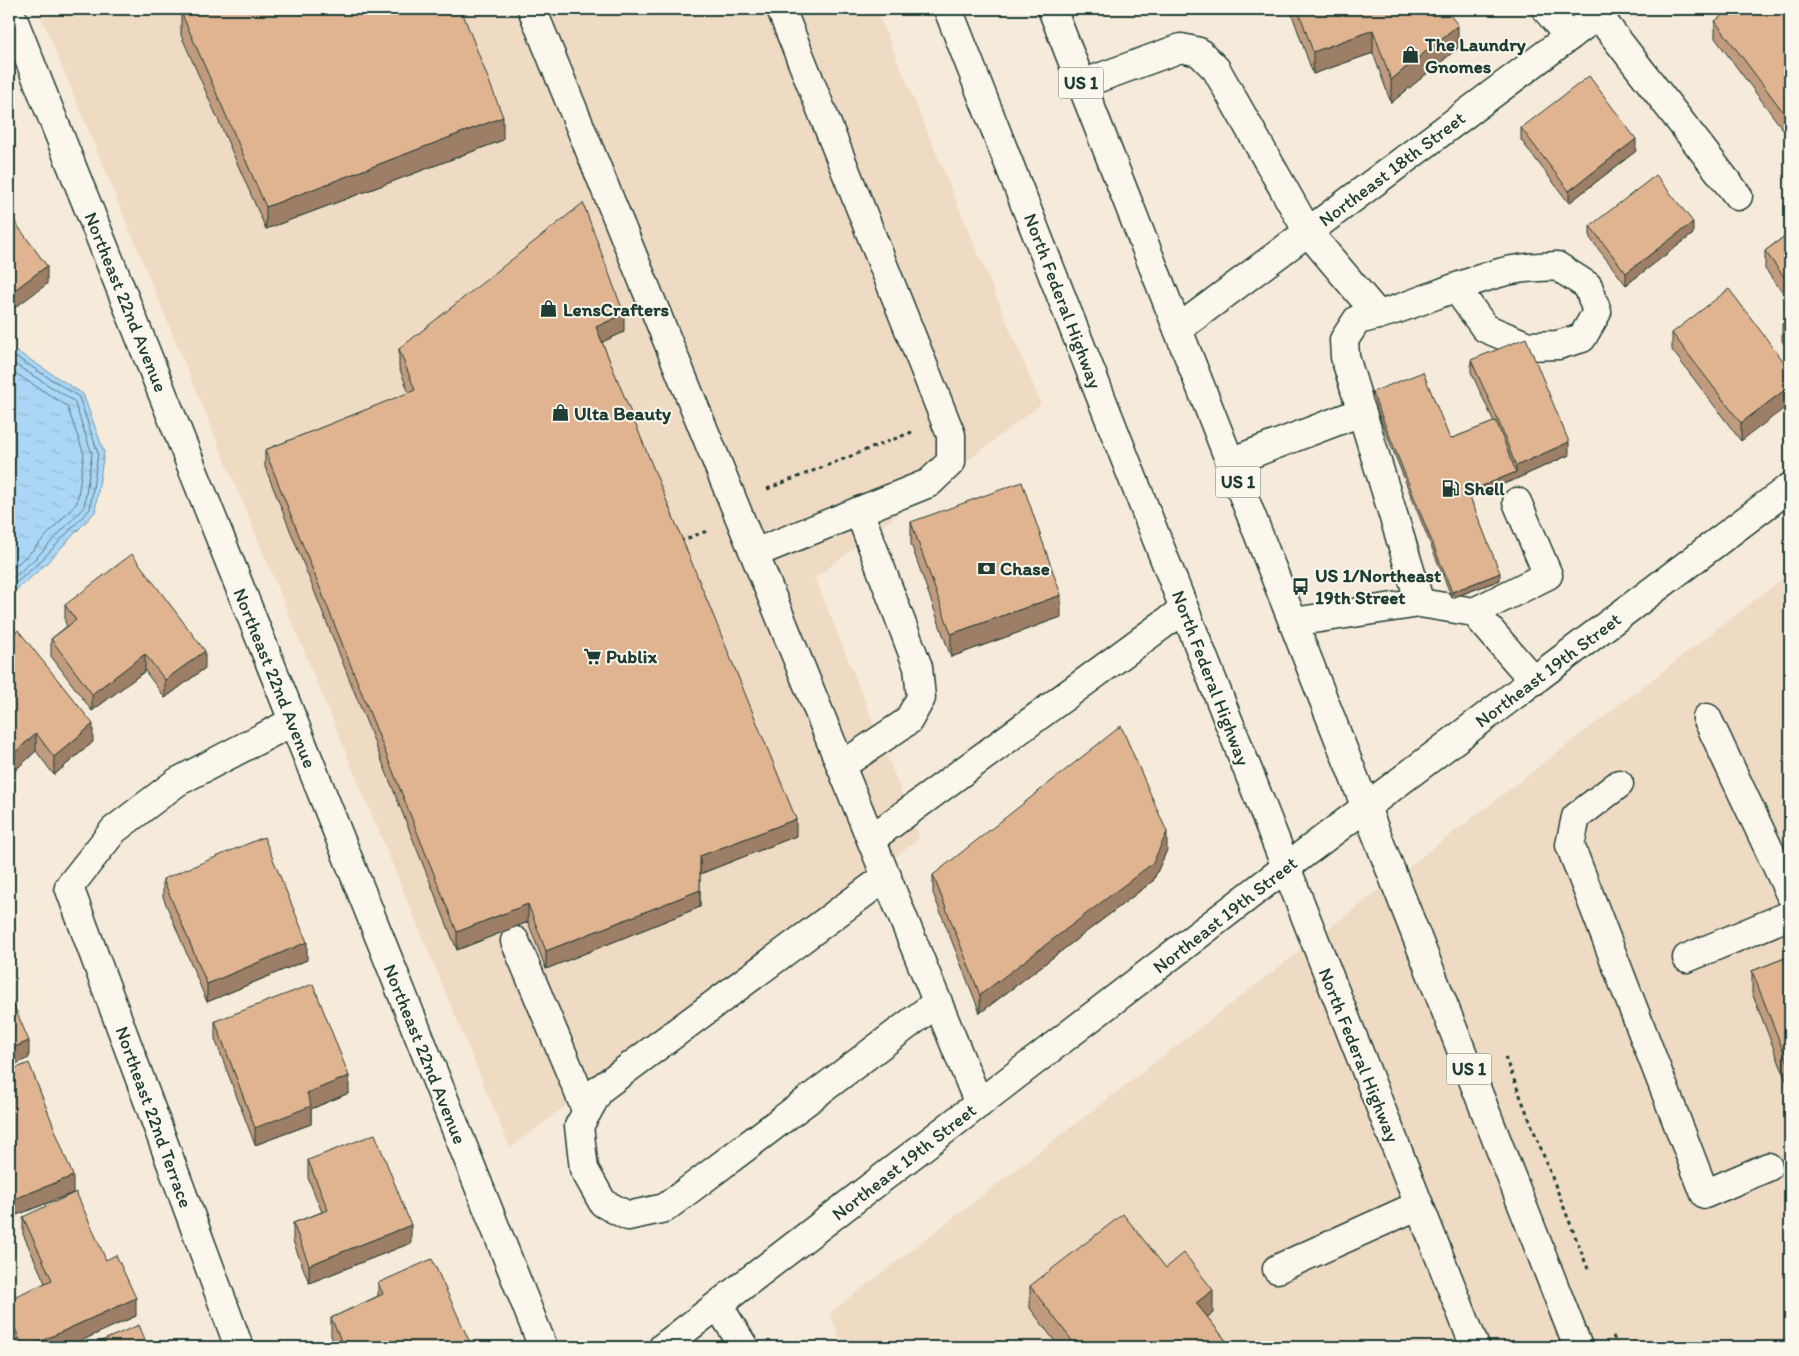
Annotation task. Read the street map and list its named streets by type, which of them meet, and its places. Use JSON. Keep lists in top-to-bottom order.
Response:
{
  "streets": {
    "street": [
      "US 1",
      "Northeast 18th Street",
      "North Federal Highway",
      "Northeast 22nd Avenue",
      "Northeast 19th Street",
      "Northeast 22nd Terrace"
    ]
  },
  "crossings": [
    ["US 1", "Northeast 18th Street"],
    ["US 1", "Northeast 19th Street"],
    ["North Federal Highway", "Northeast 19th Street"],
    ["Northeast 22nd Avenue", "Northeast 22nd Terrace"]
  ],
  "places": {
    "shop": ["The Laundry Gnomes", "LensCrafters", "Ulta Beauty"],
    "fuel station": ["Shell"],
    "bank": ["Chase"],
    "bus stop": ["US 1/Northeast 19th Street"],
    "supermarket": ["Publix"]
  }
}
